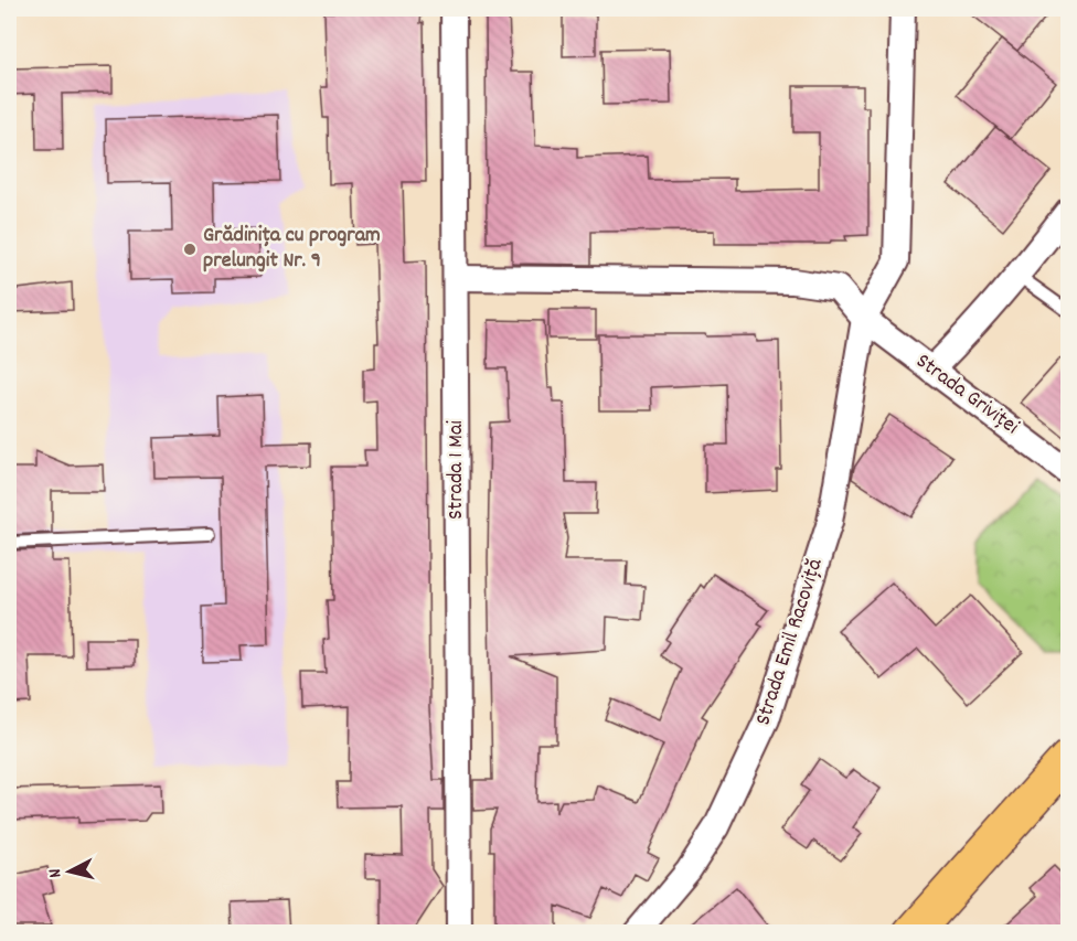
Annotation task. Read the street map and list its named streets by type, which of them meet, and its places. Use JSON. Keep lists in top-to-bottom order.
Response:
{
  "streets": {
    "street": ["Strada Griviței", "Strada 1 Mai", "Strada Emil Racoviță"]
  },
  "crossings": [
    ["Strada Griviței", "Strada Emil Racoviță"]
  ],
  "places": ["Grădinița cu program prelungit Nr. 9"],
  "north": "left"
}
